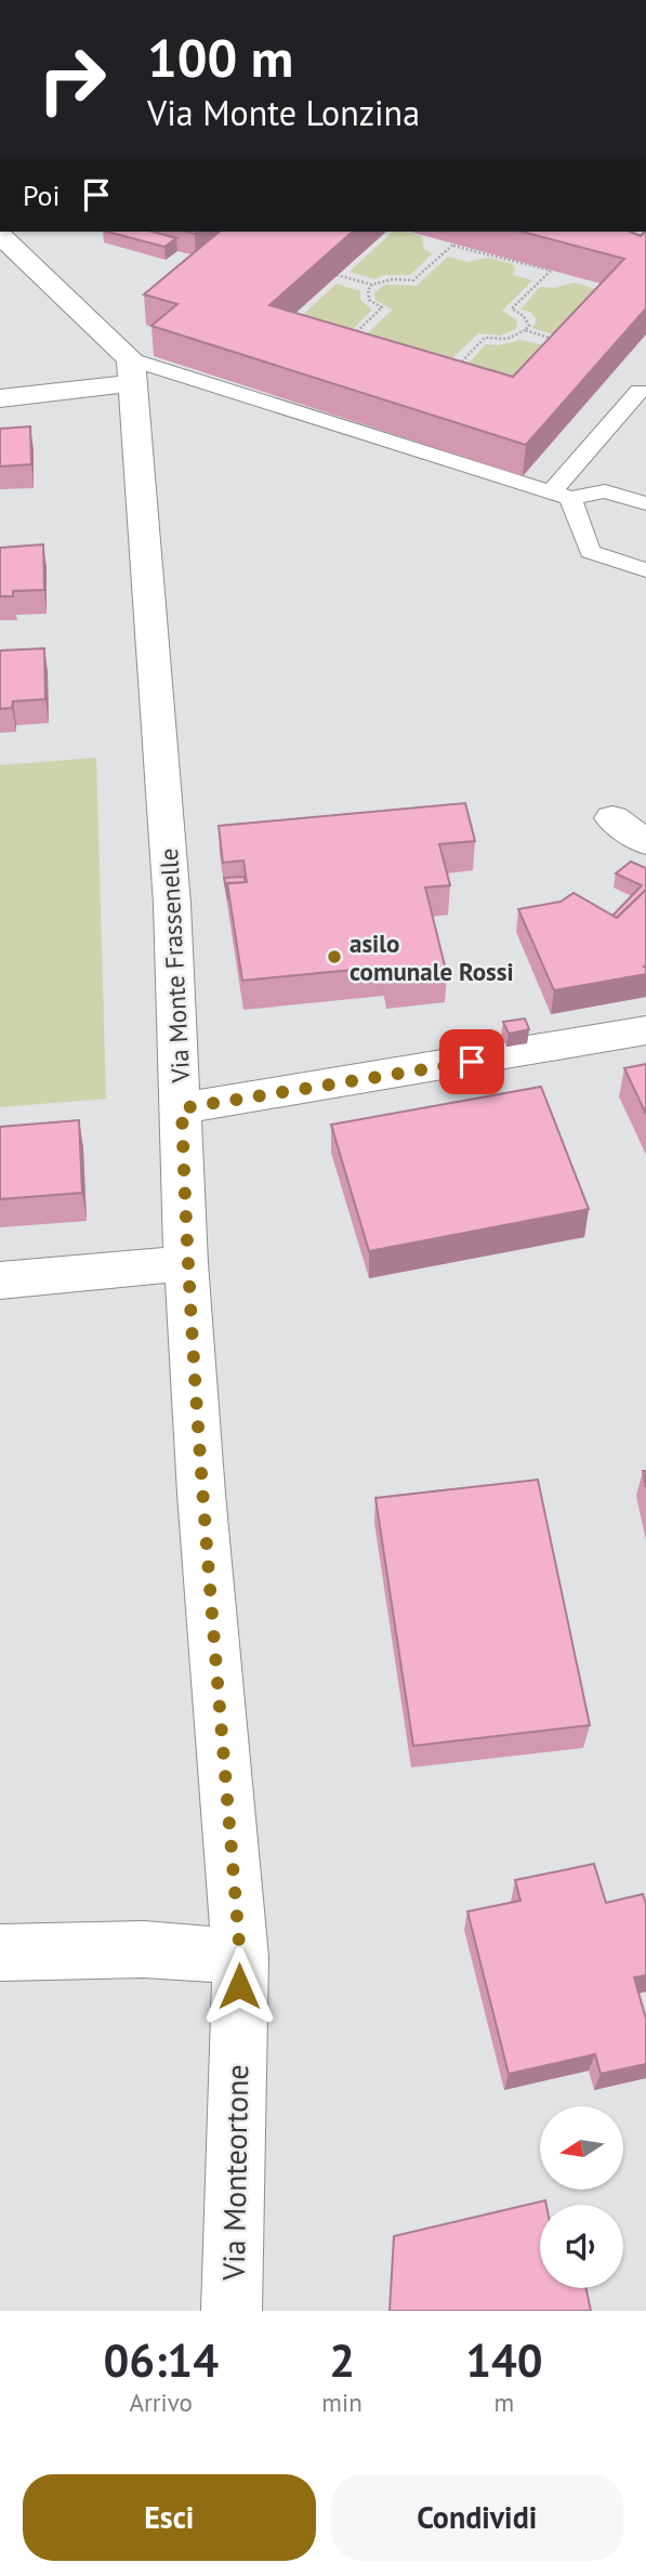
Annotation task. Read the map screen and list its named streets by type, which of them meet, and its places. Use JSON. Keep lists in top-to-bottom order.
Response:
{
  "streets": {
    "street": ["Via Monte Frassenelle", "Via Monteortone"]
  },
  "crossings": [
    ["Via Monte Frassenelle", "Via Monteortone"]
  ],
  "places": ["asilo comunale Rossi"],
  "north": "left",
  "page": {
    "turn": ["100 m", "Via Monte Lonzina"],
    "then": "Poi",
    "eta": [
      "06:14",
      "Arrivo",
      "2",
      "min",
      "140",
      "m"
    ],
    "buttons": ["Esci", "Condividi"]
  }
}
